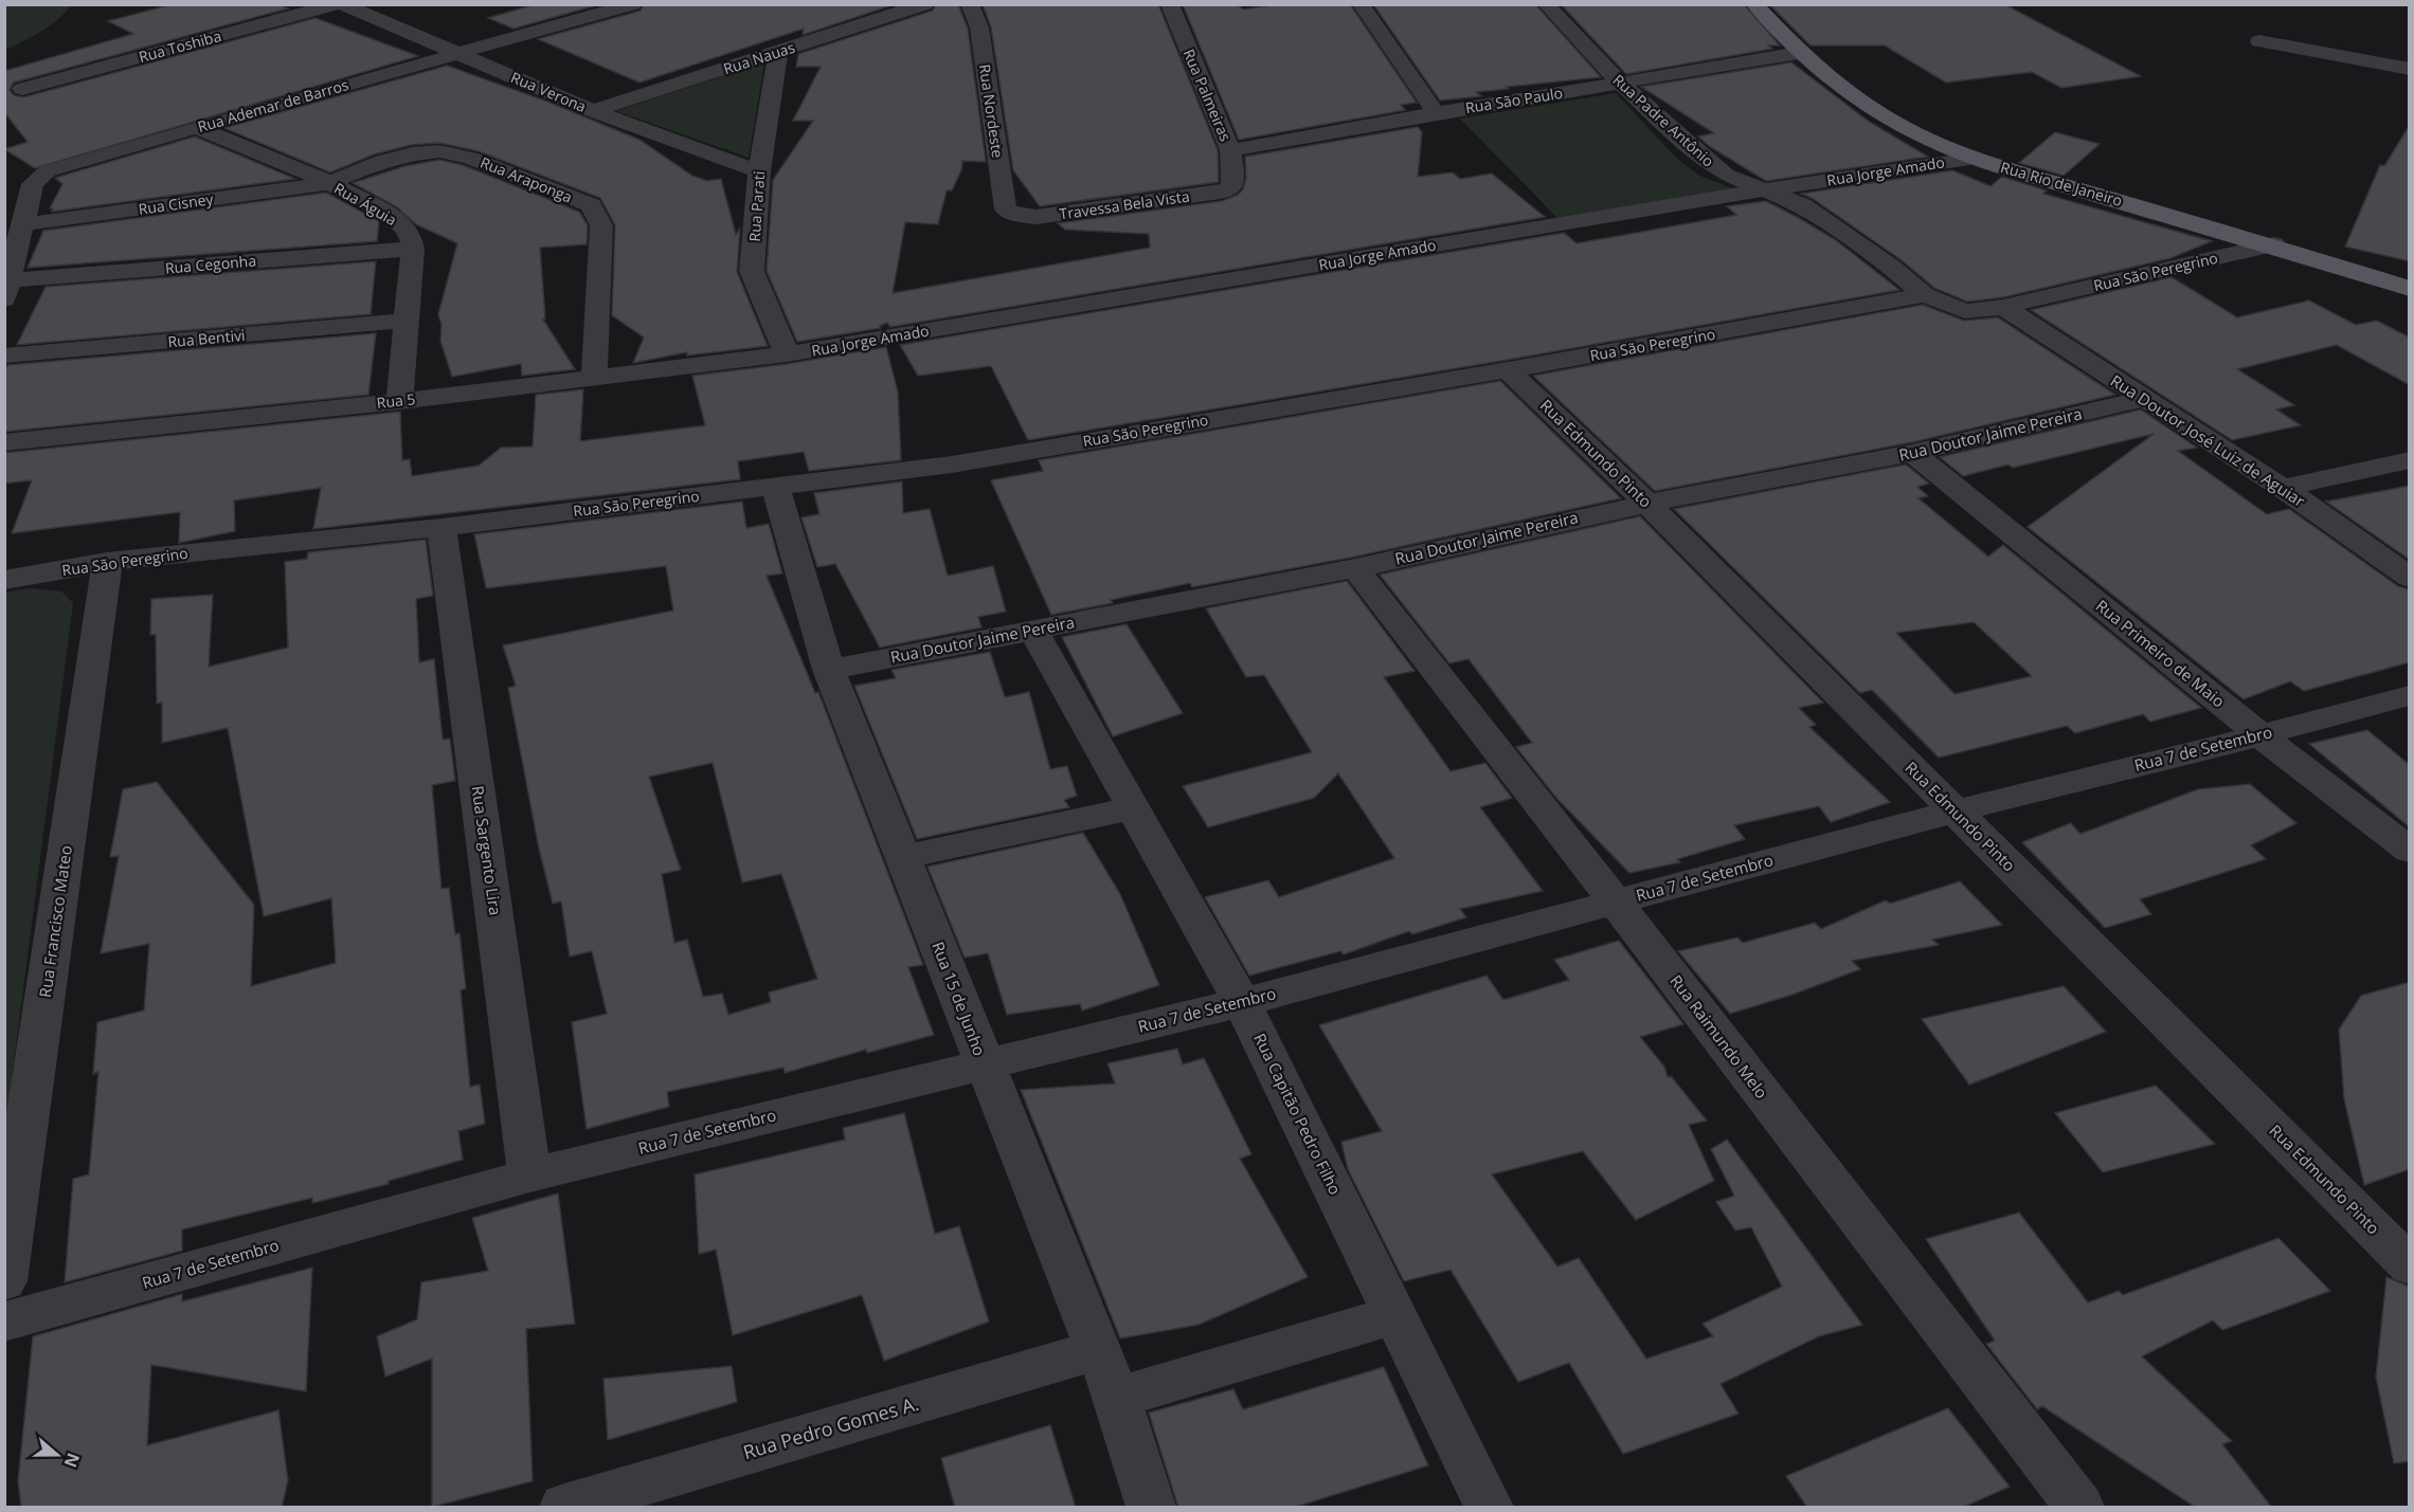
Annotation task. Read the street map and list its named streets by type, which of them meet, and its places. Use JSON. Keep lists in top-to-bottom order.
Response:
{
  "streets": {
    "main road": ["Rua Rio de Janeiro"],
    "street": [
      "Rua Toshiba",
      "Rua Nauas",
      "Rua Verona",
      "Rua Palmeiras",
      "Rua São Paulo",
      "Rua Ademar de Barros",
      "Rua Nordeste",
      "Rua Padre Antônio",
      "Rua Jorge Amado",
      "Rua Araponga",
      "Rua Cisney",
      "Rua Águia",
      "Travessa Bela Vista",
      "Rua Parati",
      "Rua Cegonha",
      "Rua São Peregrino",
      "Rua Bentivi",
      "Rua 5",
      "Rua Doutor Jaime Pereira",
      "Rua Doutor José Luiz de Aguiar",
      "Rua Edmundo Pinto",
      "Rua Primeiro de Maio",
      "Rua 7 de Setembro",
      "Rua Sargento Lira",
      "Rua Francisco Mateo",
      "Rua 15 de Junho",
      "Rua Raimundo Melo",
      "Rua Capitão Pedro Filho",
      "Rua Pedro Gomes A."
    ]
  },
  "crossings": [
    ["Rua Nauas", "Rua Verona"],
    ["Rua Nauas", "Rua Parati"],
    ["Rua Verona", "Rua Ademar de Barros"],
    ["Rua Verona", "Rua Parati"],
    ["Rua Palmeiras", "Rua São Paulo"],
    ["Rua Palmeiras", "Travessa Bela Vista"],
    ["Rua São Paulo", "Rua Padre Antônio"],
    ["Rua São Paulo", "Rua Rio de Janeiro"],
    ["Rua Ademar de Barros", "Rua Cisney"],
    ["Rua Ademar de Barros", "Rua Águia"],
    ["Rua Ademar de Barros", "Rua Cegonha"],
    ["Rua Nordeste", "Travessa Bela Vista"],
    ["Rua Padre Antônio", "Rua Jorge Amado"],
    ["Rua Padre Antônio", "Rua São Peregrino"],
    ["Rua Jorge Amado", "Rua Rio de Janeiro"],
    ["Rua Jorge Amado", "Rua Parati"],
    ["Rua Jorge Amado", "Rua 5"],
    ["Rua Araponga", "Rua Cisney"],
    ["Rua Araponga", "Rua Águia"],
    ["Rua Araponga", "Rua 5"],
    ["Rua Rio de Janeiro", "Rua São Peregrino"],
    ["Rua Cisney", "Rua Águia"],
    ["Rua Águia", "Rua Cegonha"],
    ["Rua Parati", "Rua 5"],
    ["Rua São Peregrino", "Rua Doutor José Luiz de Aguiar"],
    ["Rua São Peregrino", "Rua Edmundo Pinto"],
    ["Rua São Peregrino", "Rua Sargento Lira"],
    ["Rua São Peregrino", "Rua Francisco Mateo"],
    ["Rua São Peregrino", "Rua 15 de Junho"],
    ["Rua Doutor Jaime Pereira", "Rua Doutor José Luiz de Aguiar"],
    ["Rua Doutor Jaime Pereira", "Rua Edmundo Pinto"],
    ["Rua Doutor Jaime Pereira", "Rua Primeiro de Maio"],
    ["Rua Doutor Jaime Pereira", "Rua 15 de Junho"],
    ["Rua Doutor Jaime Pereira", "Rua Raimundo Melo"],
    ["Rua Doutor Jaime Pereira", "Rua Capitão Pedro Filho"],
    ["Rua Edmundo Pinto", "Rua 7 de Setembro"],
    ["Rua Primeiro de Maio", "Rua 7 de Setembro"],
    ["Rua 7 de Setembro", "Rua Sargento Lira"],
    ["Rua 7 de Setembro", "Rua 15 de Junho"],
    ["Rua 7 de Setembro", "Rua Raimundo Melo"],
    ["Rua 7 de Setembro", "Rua Capitão Pedro Filho"],
    ["Rua 15 de Junho", "Rua Pedro Gomes A."]
  ],
  "north": "right"
}
